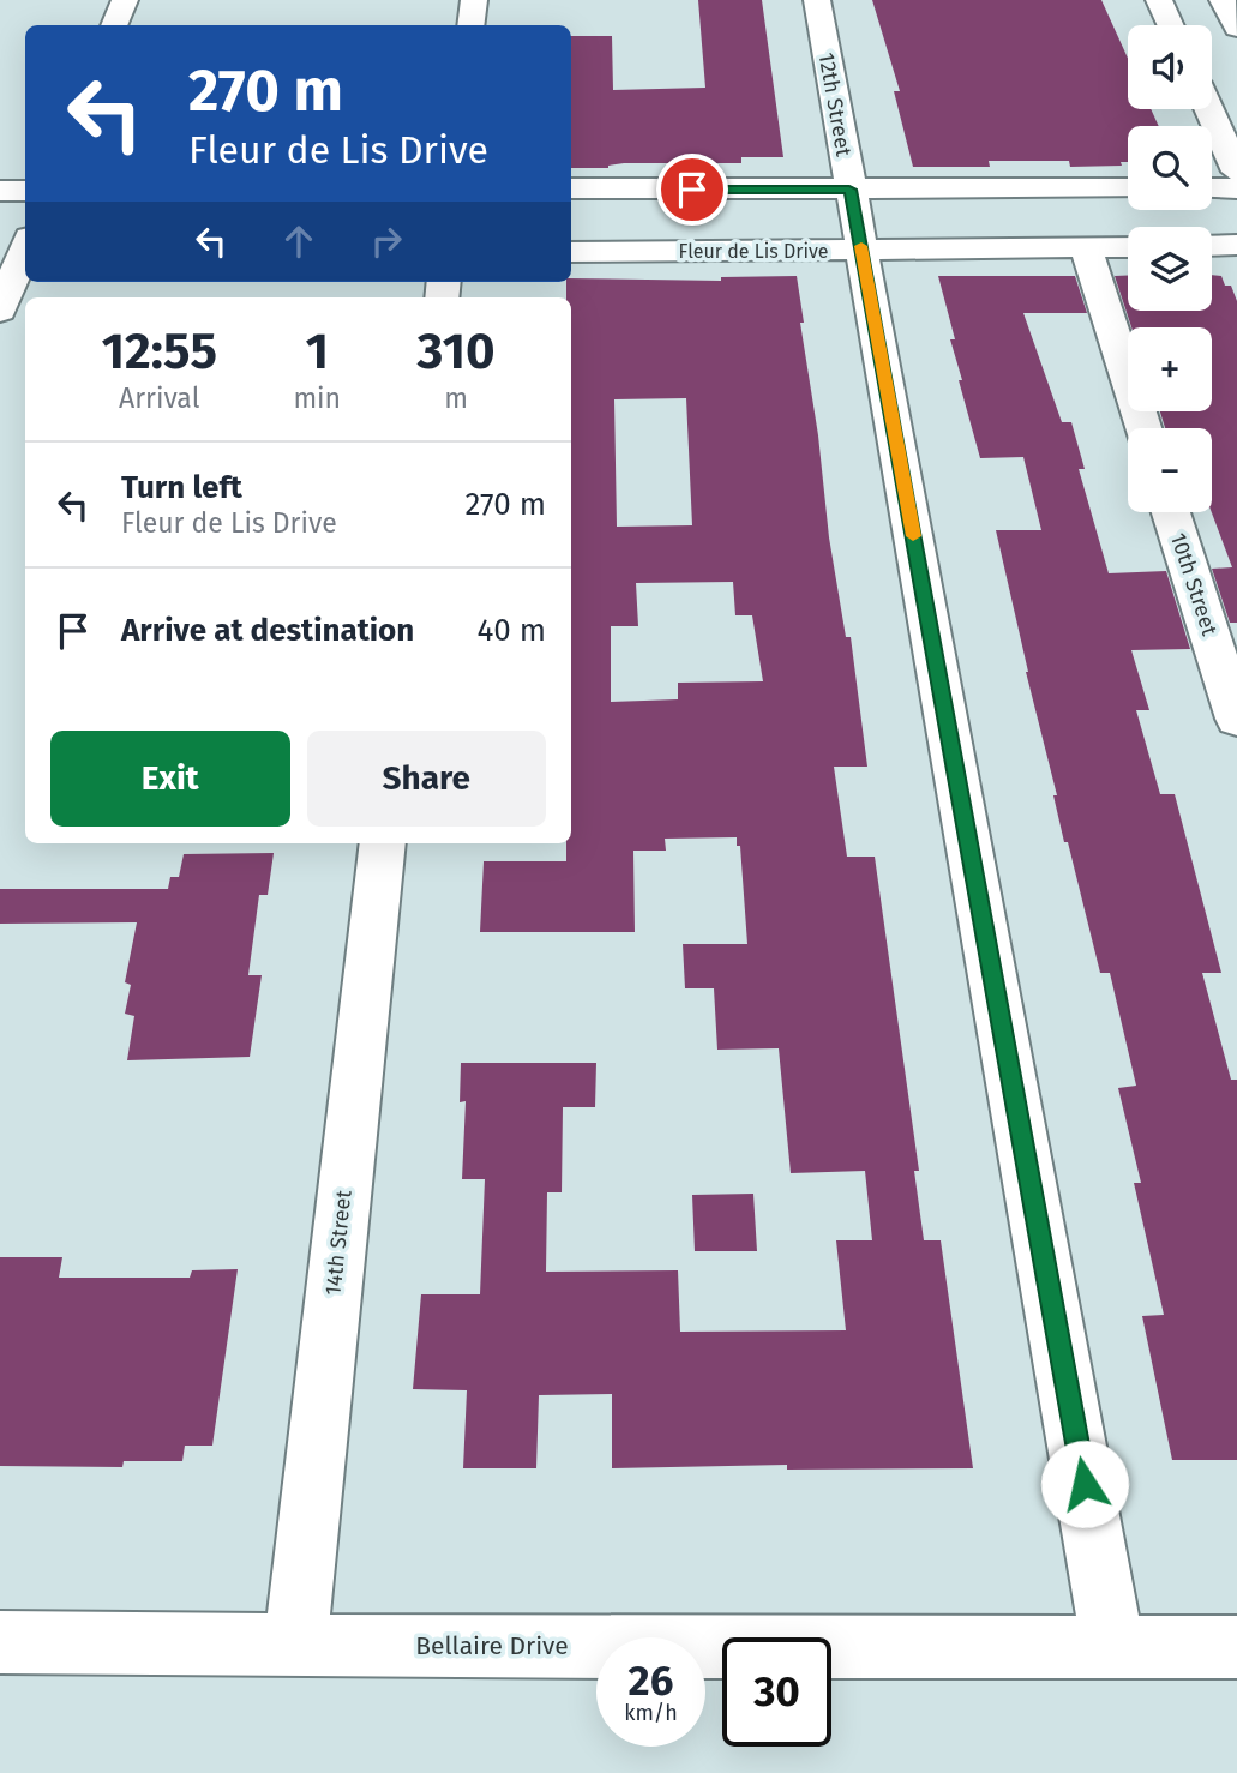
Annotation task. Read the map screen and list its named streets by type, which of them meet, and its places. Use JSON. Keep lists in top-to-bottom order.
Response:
{
  "streets": {
    "street": [
      "12th Street",
      "Fleur de Lis Drive",
      "10th Street",
      "14th Street",
      "Bellaire Drive"
    ]
  },
  "crossings": [
    ["12th Street", "Fleur de Lis Drive"],
    ["12th Street", "Bellaire Drive"],
    ["14th Street", "Bellaire Drive"]
  ],
  "page": {
    "map_buttons": ["+", "−"],
    "turn": ["270 m", "Fleur de Lis Drive"],
    "eta": [
      "12:55",
      "Arrival",
      "1",
      "min",
      "310",
      "m"
    ],
    "list": [
      {
        "name": "Turn left",
        "note": "Fleur de Lis Drive",
        "value": "270 m"
      },
      {
        "name": "Arrive at destination",
        "value": "40 m"
      }
    ],
    "buttons": ["Exit", "Share"],
    "speed": "26 km/h",
    "limit": "30"
  }
}
